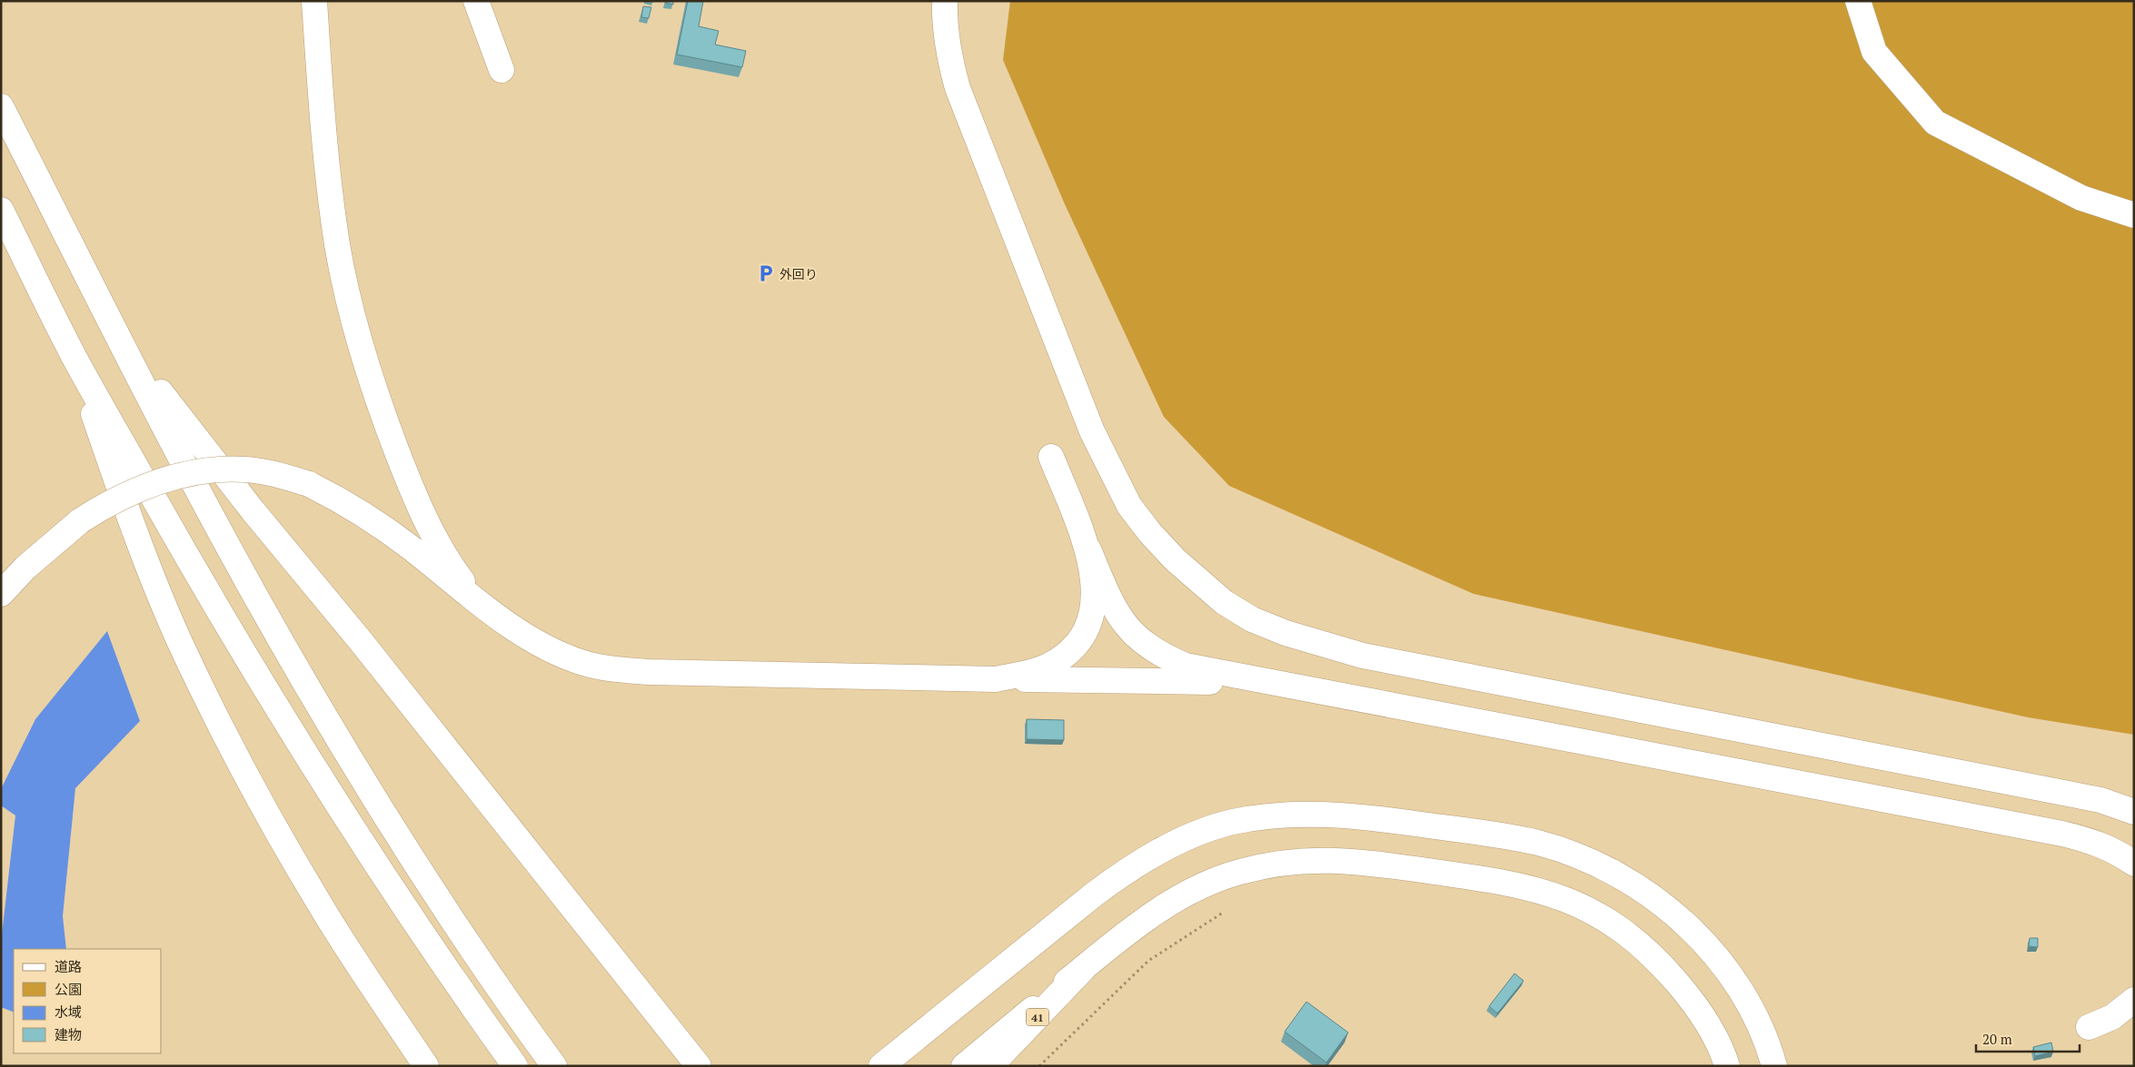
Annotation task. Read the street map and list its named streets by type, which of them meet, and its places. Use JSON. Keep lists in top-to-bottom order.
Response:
{
  "streets": {
    "main road": ["41"]
  },
  "places": {
    "parking": ["外回り"]
  },
  "legend": [
    "道路",
    "公園",
    "水域",
    "建物"
  ],
  "scale_bar": "20 m"
}
